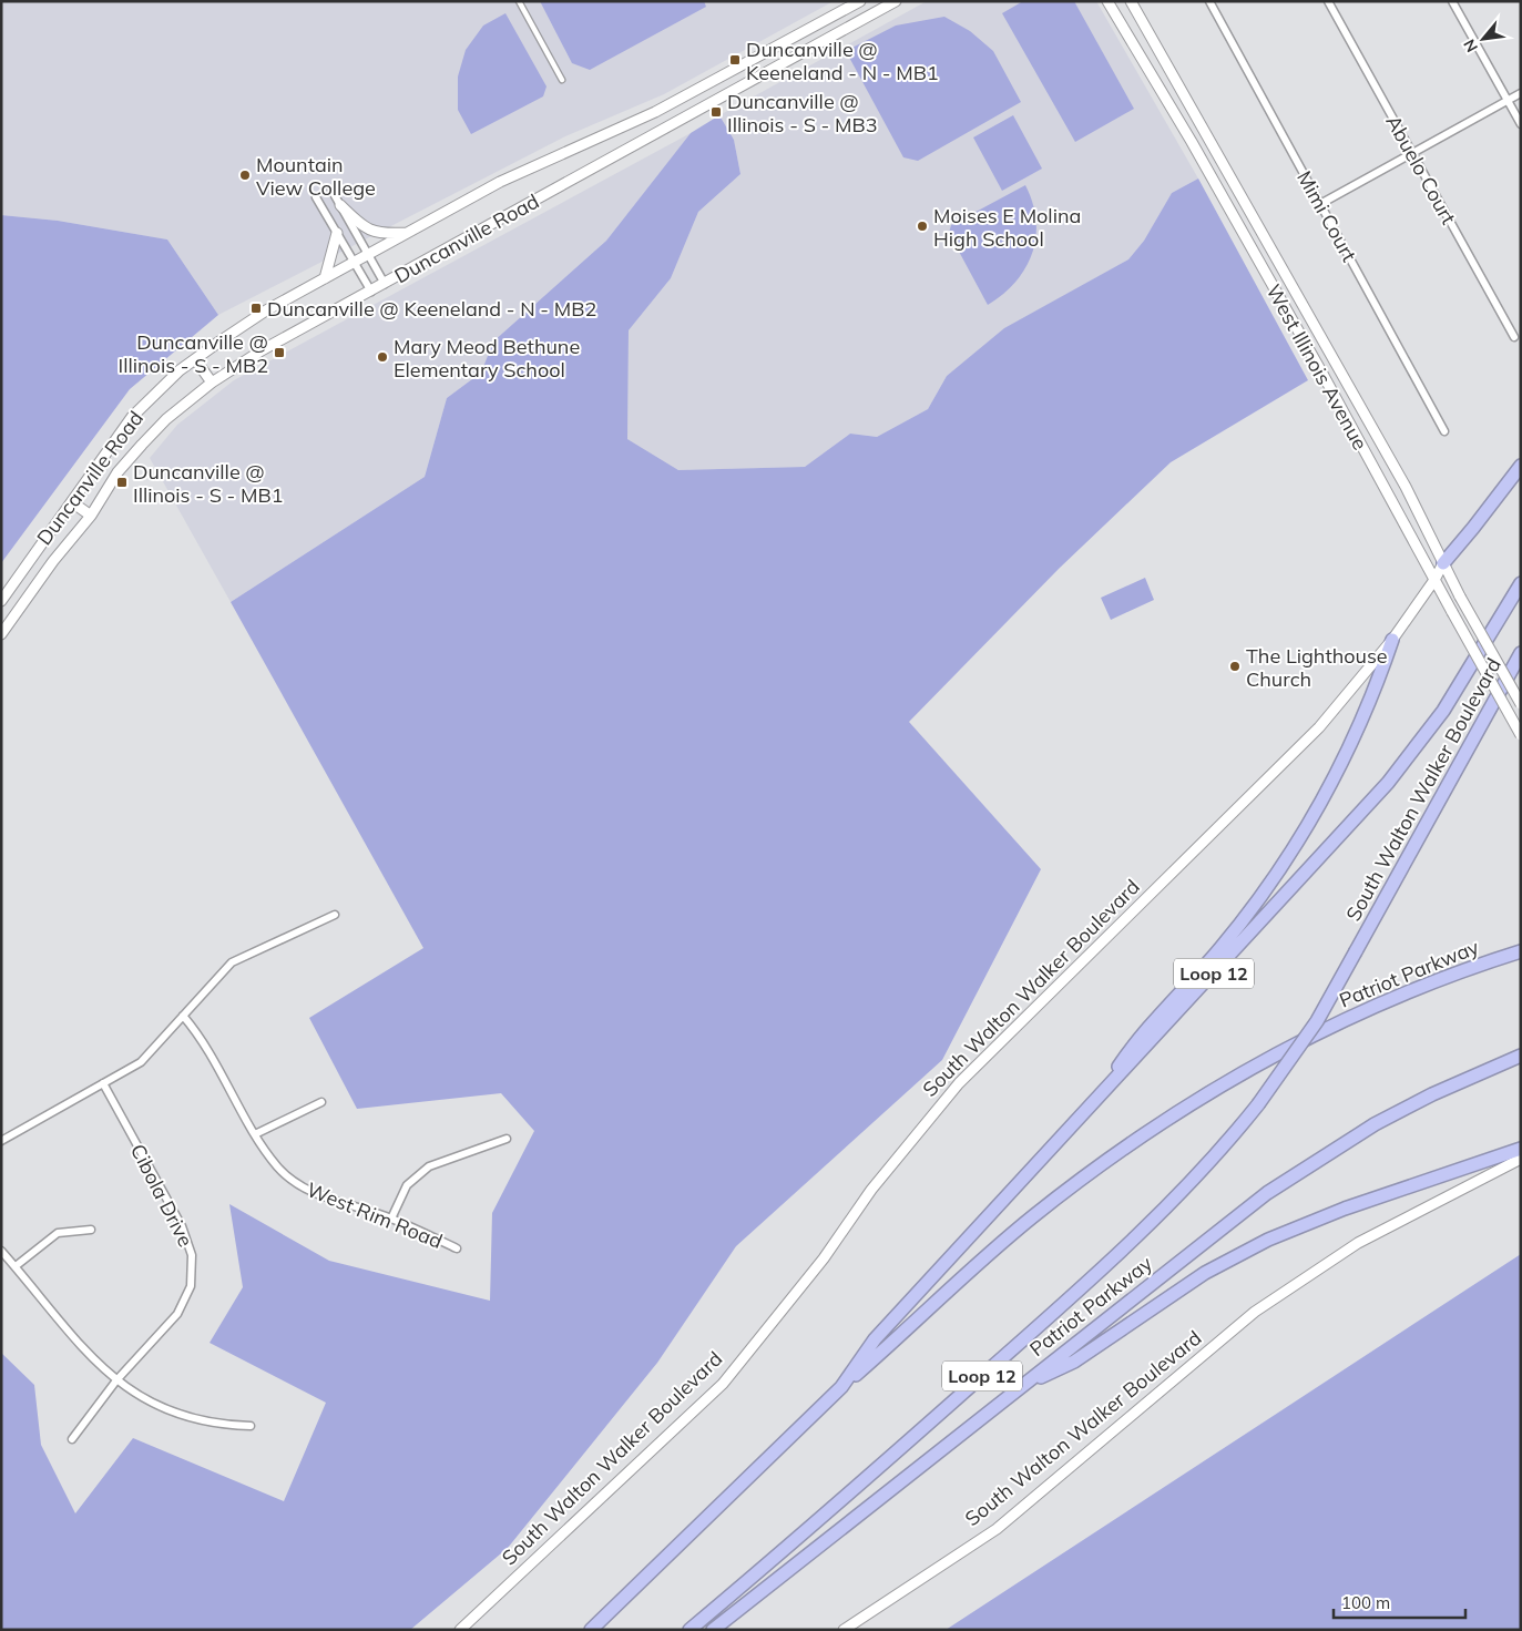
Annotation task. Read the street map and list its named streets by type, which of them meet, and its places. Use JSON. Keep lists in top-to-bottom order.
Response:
{
  "streets": {
    "highway": ["South Walton Walker Boulevard", "Loop 12", "Patriot Parkway"],
    "main road": ["Duncanville Road", "West Illinois Avenue"],
    "street": [
      "Abuelo Court",
      "Mimi Court",
      "Cibola Drive",
      "West Rim Road"
    ]
  },
  "crossings": [
    ["West Illinois Avenue", "South Walton Walker Boulevard"],
    ["South Walton Walker Boulevard", "Patriot Parkway"]
  ],
  "places": {
    "transit": [
      "Duncanville @ Keeneland - N - MB1",
      "Duncanville @ Illinois - S - MB3",
      "Duncanville @ Keeneland - N - MB2",
      "Duncanville @ Illinois - S - MB2",
      "Duncanville @ Illinois - S - MB1"
    ],
    "other": [
      "Mountain View College",
      "Moises E Molina High School",
      "Mary Meod Bethune Elementary School",
      "The Lighthouse Church"
    ]
  },
  "scale_bar": "100 m",
  "north": "bottom left"
}
